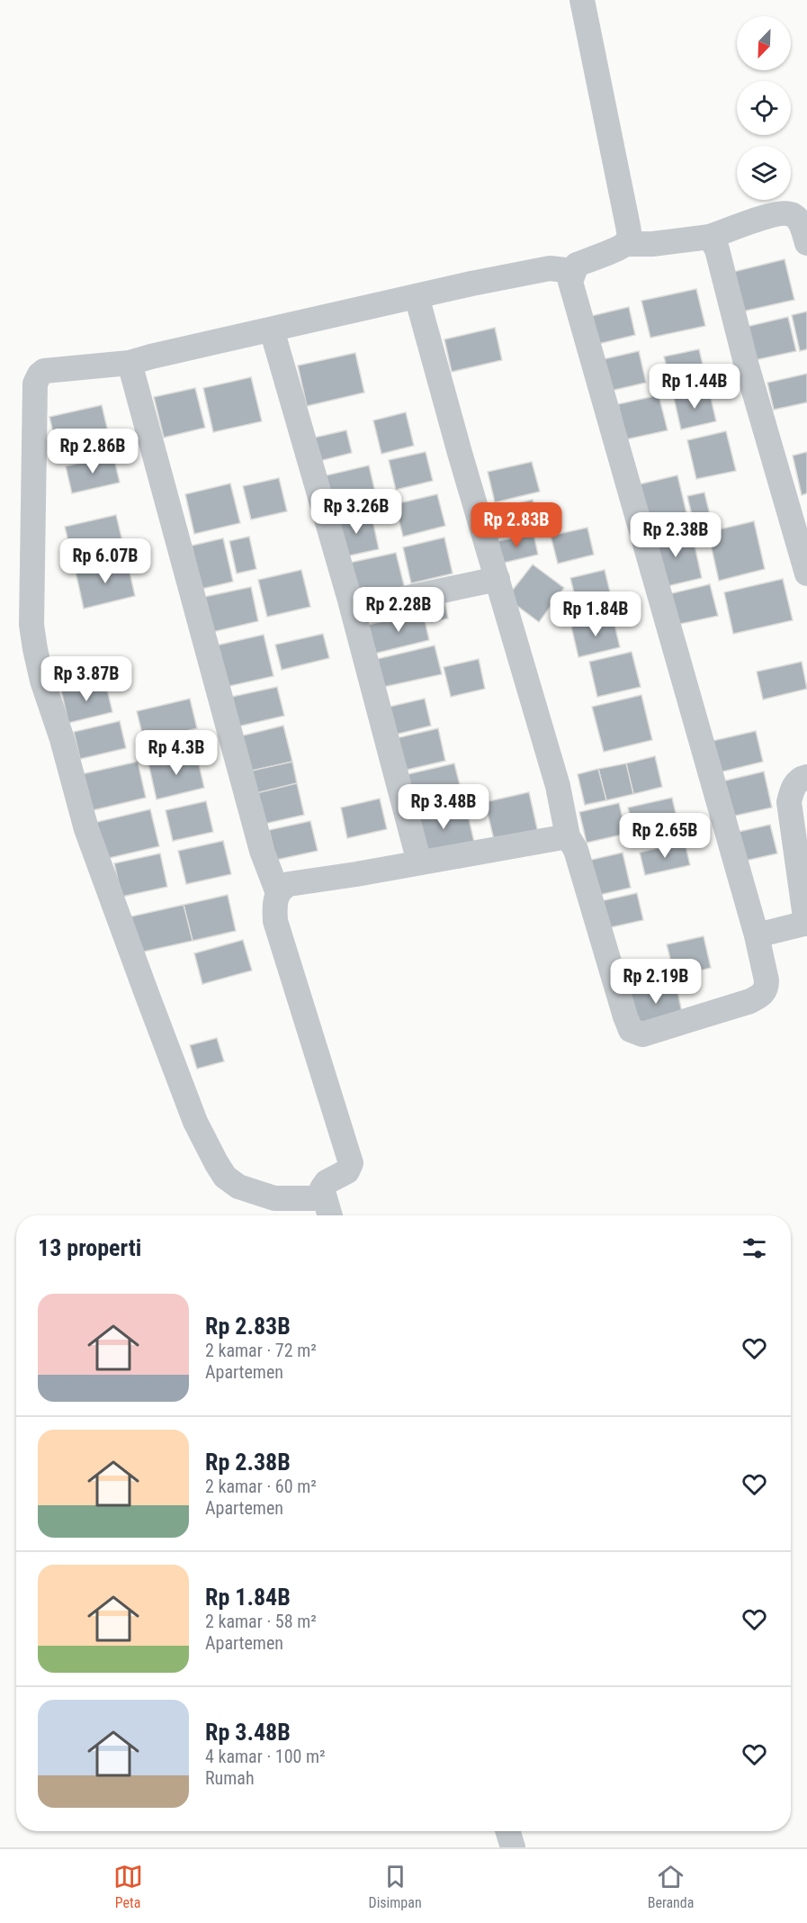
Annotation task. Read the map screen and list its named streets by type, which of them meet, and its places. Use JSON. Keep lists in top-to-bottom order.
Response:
{
  "north": "bottom left",
  "page": {
    "price": [
      "Rp 1.44B",
      "Rp 2.86B",
      "Rp 3.26B",
      "Rp 2.83B",
      "Rp 2.38B",
      "Rp 6.07B",
      "Rp 2.28B",
      "Rp 1.84B",
      "Rp 3.87B",
      "Rp 4.3B",
      "Rp 3.48B",
      "Rp 2.65B",
      "Rp 2.19B"
    ],
    "heading": "13 properti",
    "list": [
      {
        "name": "Rp 2.83B",
        "note": "2 kamar · 72 m² · Apartemen"
      },
      {
        "name": "Rp 2.38B",
        "note": "2 kamar · 60 m² · Apartemen"
      },
      {
        "name": "Rp 1.84B",
        "note": "2 kamar · 58 m² · Apartemen"
      },
      {
        "name": "Rp 3.48B",
        "note": "4 kamar · 100 m² · Rumah"
      }
    ],
    "tabs": ["Peta", "Disimpan", "Beranda"]
  }
}
